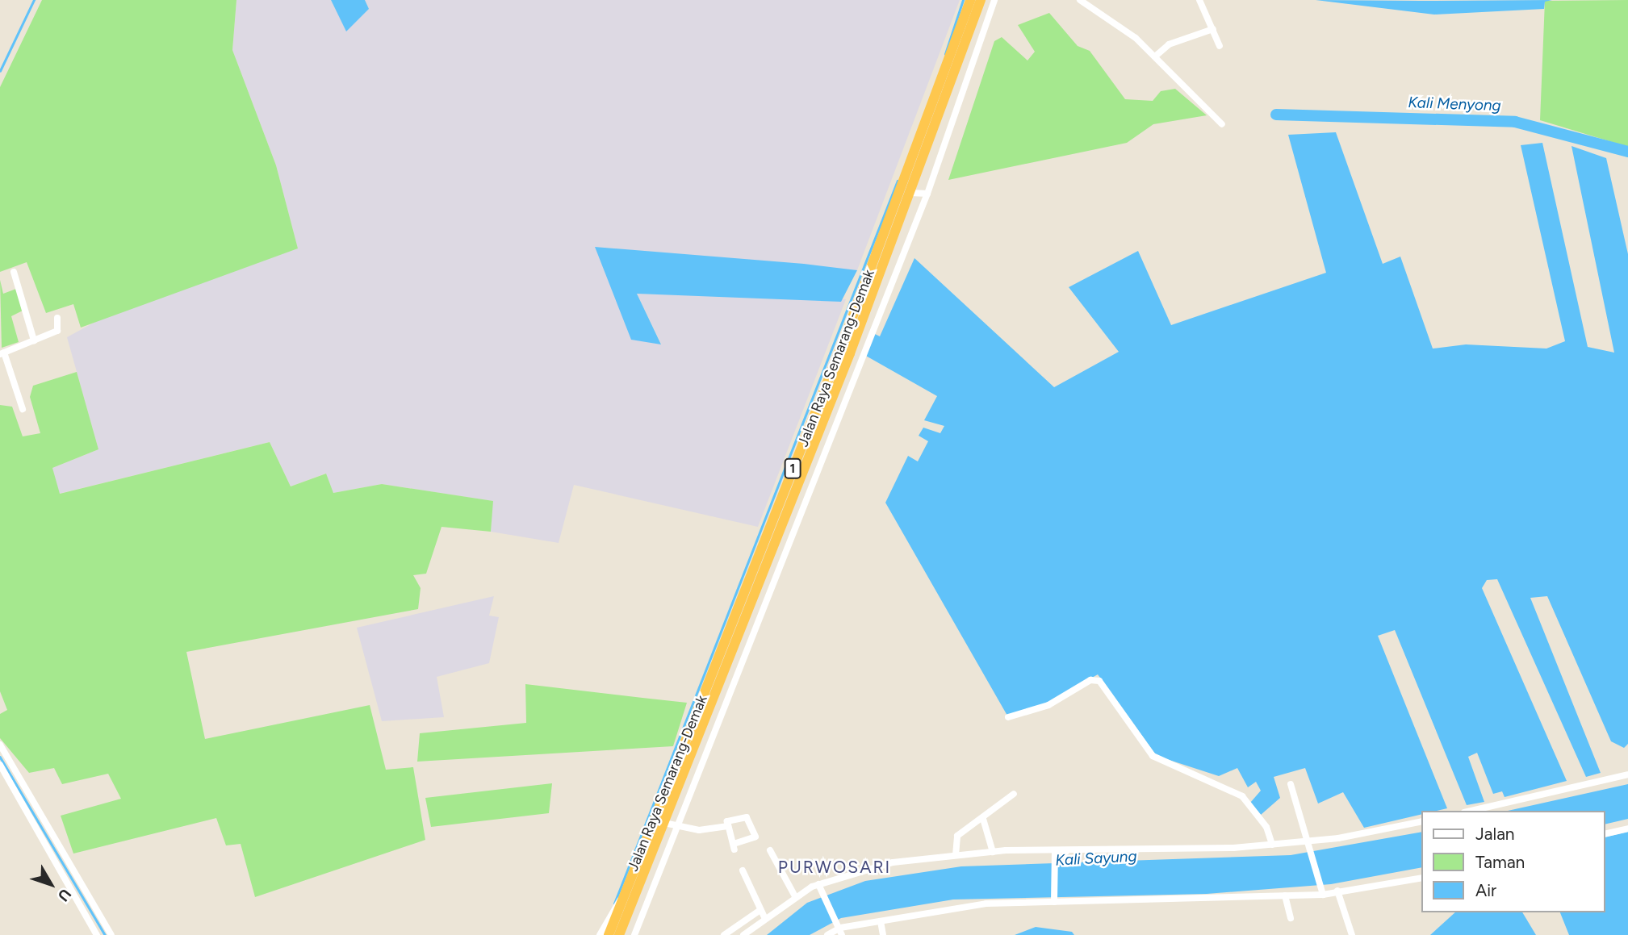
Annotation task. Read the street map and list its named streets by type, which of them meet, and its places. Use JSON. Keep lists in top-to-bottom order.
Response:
{
  "streets": {
    "highway": ["Jalan Raya Semarang-Demak", "1"]
  },
  "districts": ["PURWOSARI"],
  "water": ["Kali Menyong", "Kali Sayung"],
  "legend": ["Jalan", "Taman", "Air"],
  "north": "bottom right"
}
